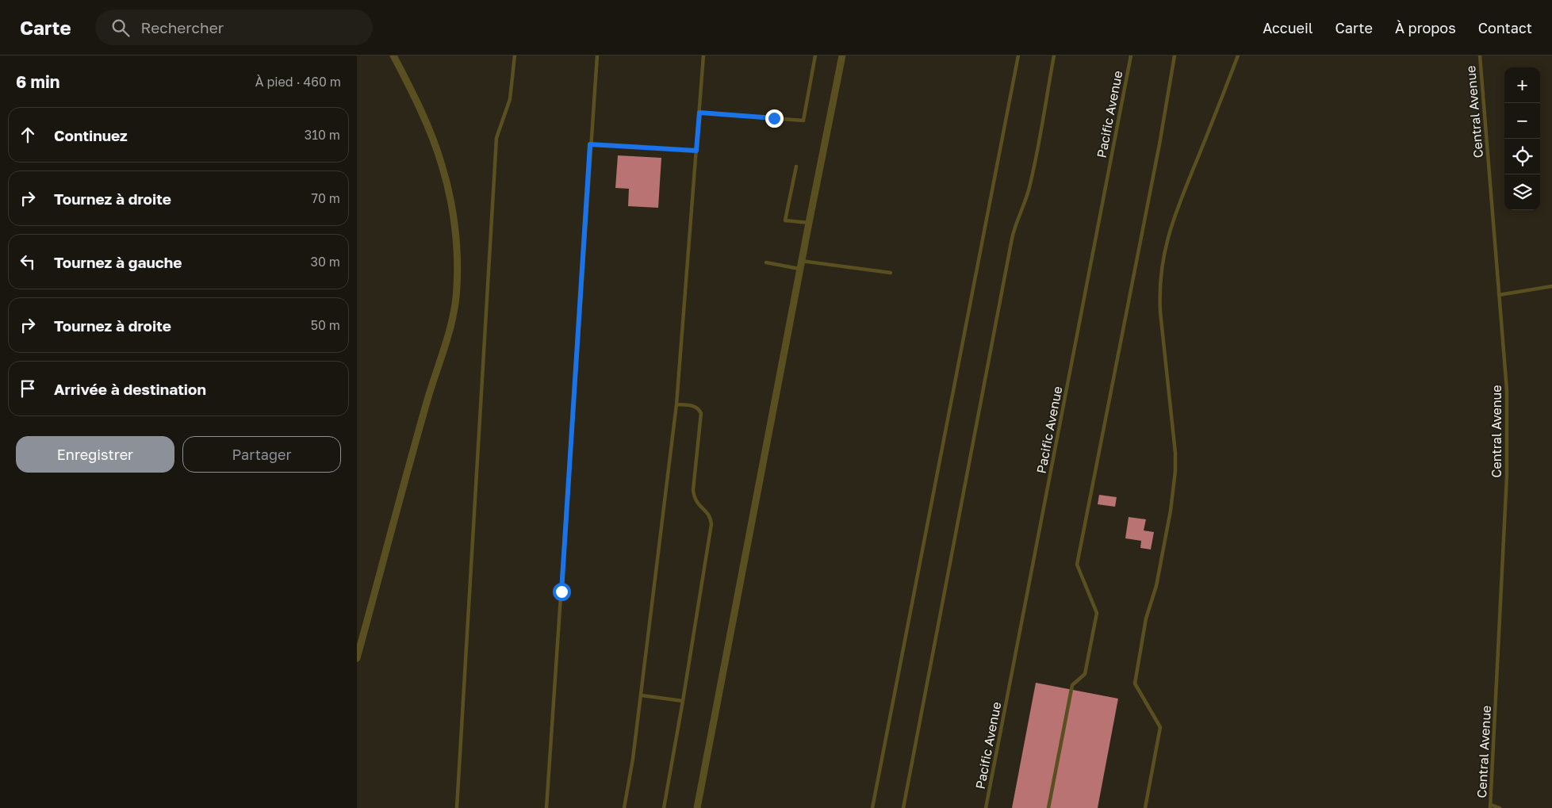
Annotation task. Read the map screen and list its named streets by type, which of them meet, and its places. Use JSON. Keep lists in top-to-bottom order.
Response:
{
  "streets": {
    "lane": ["Central Avenue", "Pacific Avenue"]
  },
  "page": {
    "header": "Carte",
    "search": "Rechercher",
    "nav": [
      "Accueil",
      "Carte",
      "À propos",
      "Contact"
    ],
    "heading": ["6 min", "À pied · 460 m"],
    "map_buttons": ["+", "−"],
    "list": [
      ["Continuez", "310 m"],
      ["Tournez à droite", "70 m"],
      ["Tournez à gauche", "30 m"],
      ["Tournez à droite", "50 m"],
      "Arrivée à destination"
    ],
    "buttons": ["Enregistrer", "Partager"]
  }
}
